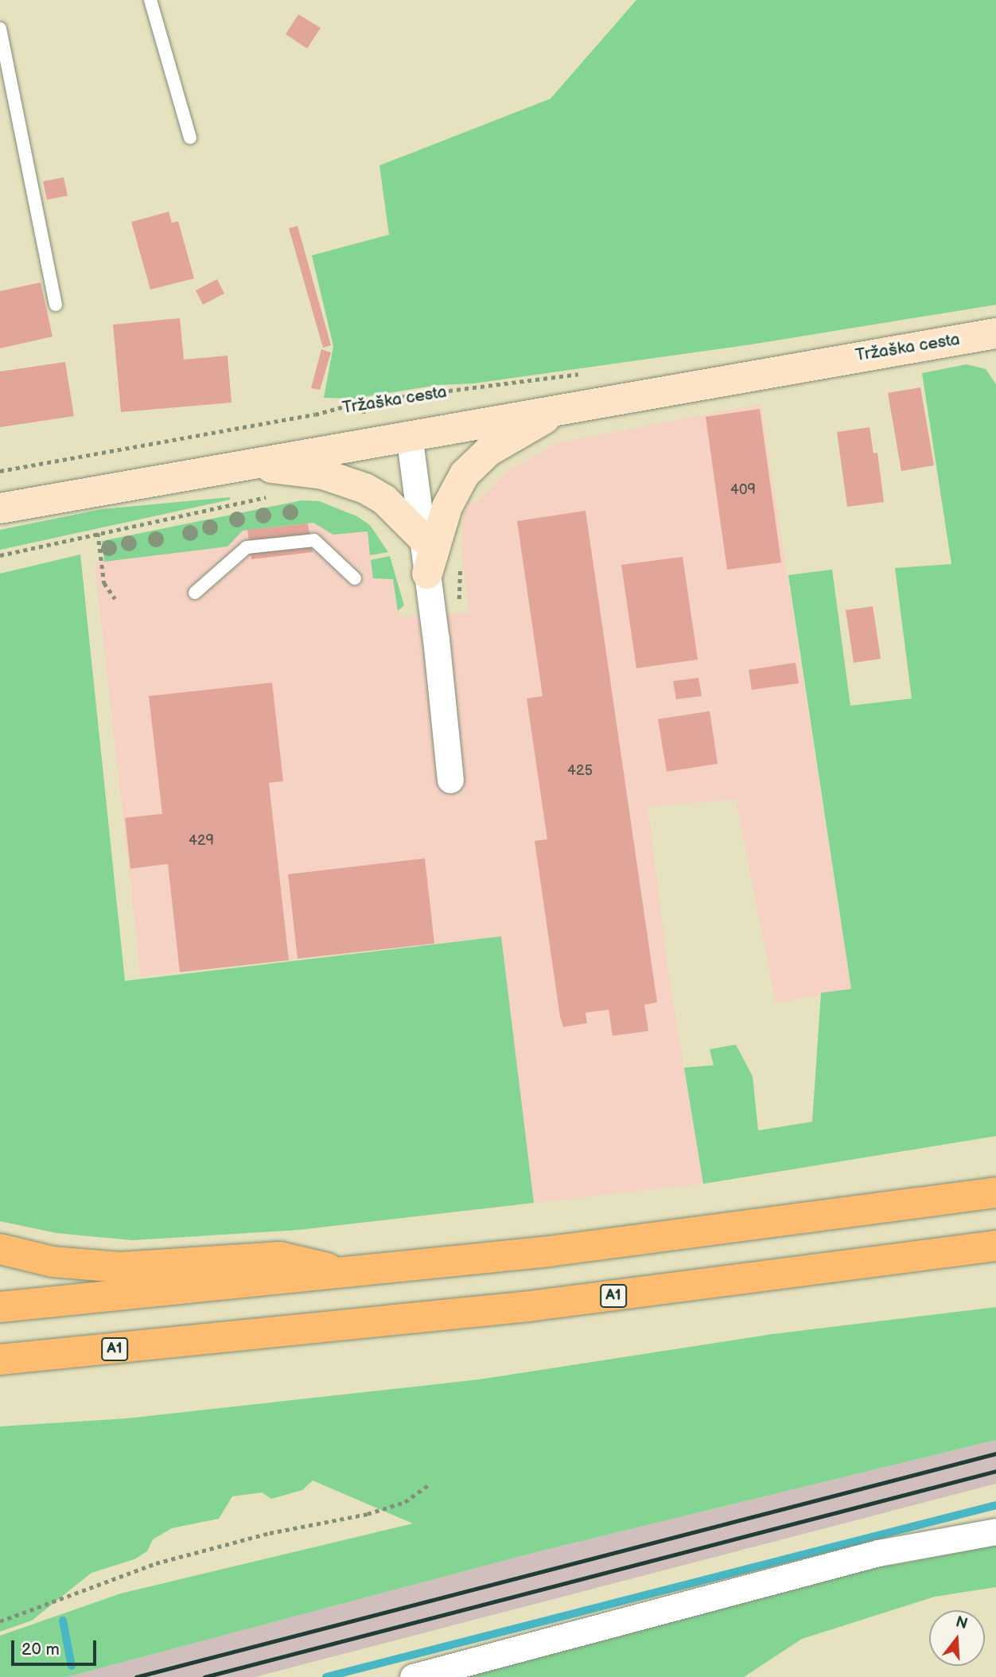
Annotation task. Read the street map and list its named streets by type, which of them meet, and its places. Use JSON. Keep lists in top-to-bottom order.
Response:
{
  "streets": {
    "highway": ["A1"],
    "main road": ["Tržaška cesta"]
  },
  "house_numbers": ["409", "425", "429"],
  "scale_bar": "20 m",
  "north": "top"
}
